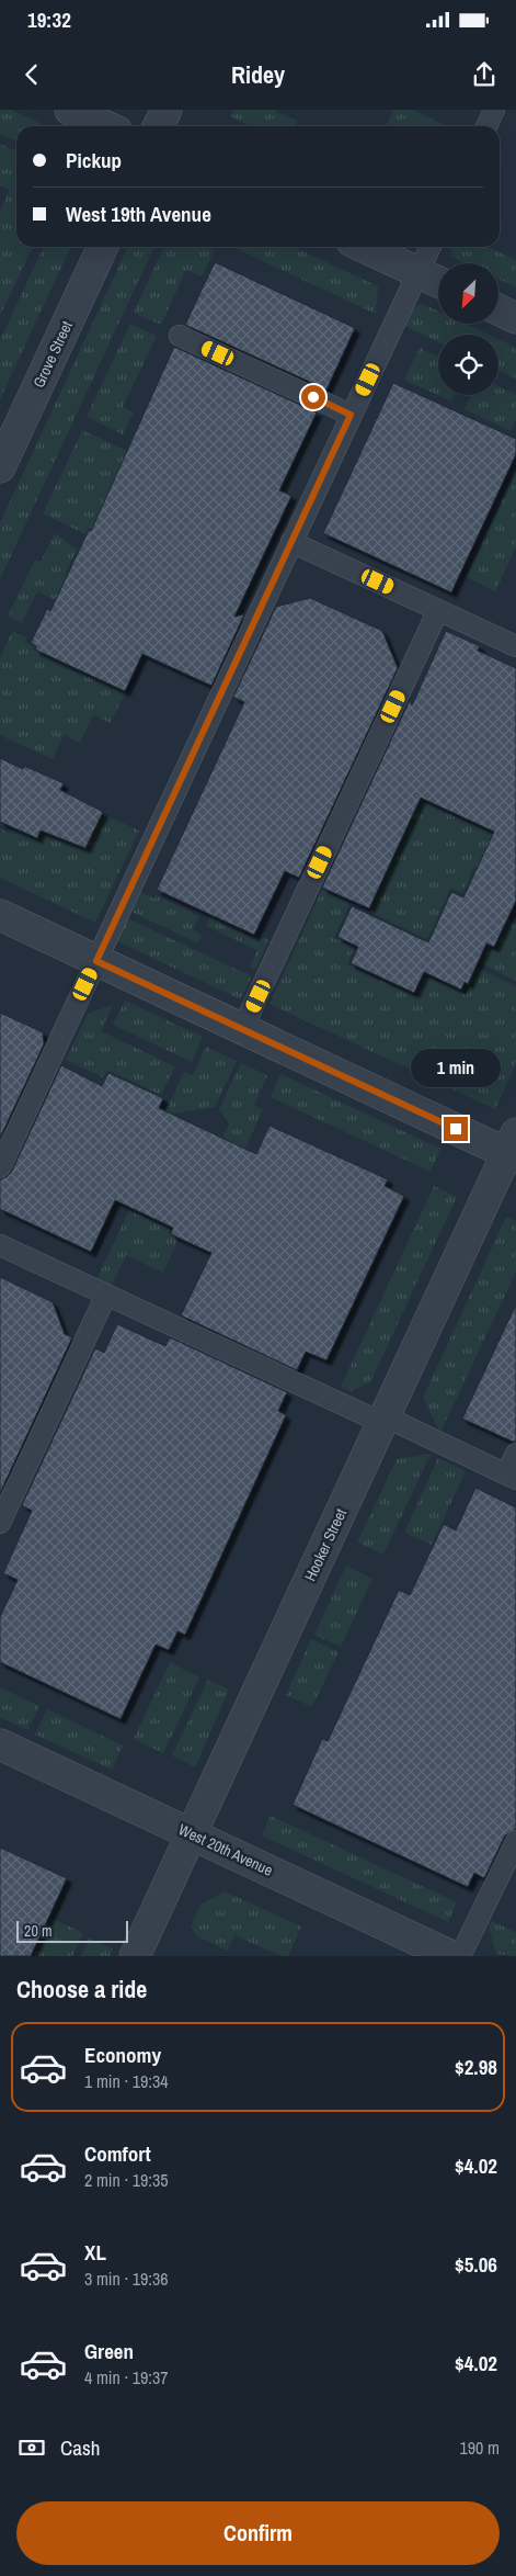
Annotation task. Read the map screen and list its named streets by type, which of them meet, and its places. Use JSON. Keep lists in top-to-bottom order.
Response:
{
  "streets": {
    "street": ["Grove Street", "Hooker Street", "West 20th Avenue"]
  },
  "crossings": [
    ["Hooker Street", "West 20th Avenue"]
  ],
  "scale_bar": "20 m",
  "north": "bottom left",
  "page": {
    "status": "19:32",
    "header": "Ridey",
    "banner": ["Pickup", "West 19th Avenue"],
    "bubble": "1 min",
    "scale": "20 m",
    "heading": "Choose a ride",
    "list": [
      {
        "name": "Economy",
        "note": "1 min · 19:34",
        "value": "$2.98"
      },
      {
        "name": "Comfort",
        "note": "2 min · 19:35",
        "value": "$4.02"
      },
      {
        "name": "XL",
        "note": "3 min · 19:36",
        "value": "$5.06"
      },
      {
        "name": "Green",
        "note": "4 min · 19:37",
        "value": "$4.02"
      }
    ],
    "pay": ["Cash", "190 m"],
    "buttons": "Confirm"
  }
}
